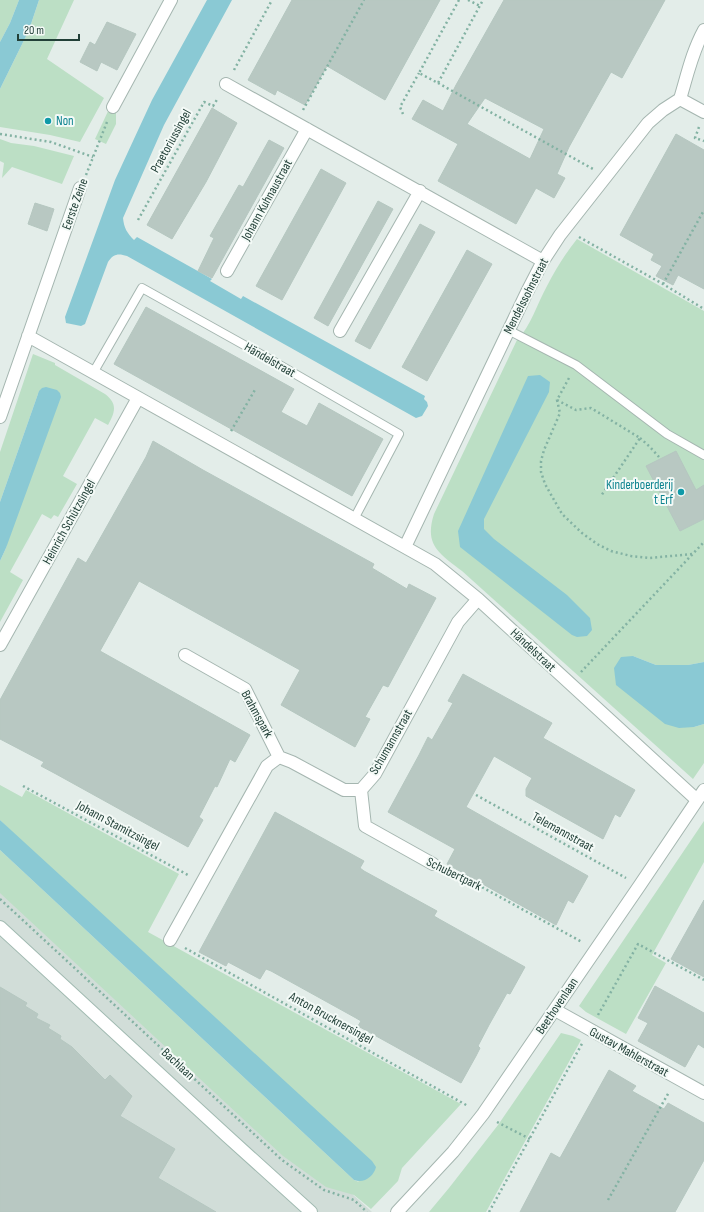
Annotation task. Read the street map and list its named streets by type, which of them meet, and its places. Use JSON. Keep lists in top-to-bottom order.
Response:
{
  "streets": {
    "street": [
      "Johann Kuhnaustraat",
      "Eerste Zeine",
      "Mendelssohnstraat",
      "Händelstraat",
      "Heinrich Schützsingel",
      "Brahmspark",
      "Schumannstraat",
      "Schubertpark",
      "Beethovenlaan",
      "Gustav Mahlerstraat",
      "Bachlaan"
    ],
    "path": [
      "Praetoriussingel",
      "Johann Stamitzsingel",
      "Telemannstraat",
      "Anton Brucknersingel"
    ]
  },
  "crossings": [
    ["Eerste Zeine", "Händelstraat"],
    ["Mendelssohnstraat", "Händelstraat"],
    ["Händelstraat", "Heinrich Schützsingel"],
    ["Händelstraat", "Schumannstraat"],
    ["Händelstraat", "Beethovenlaan"],
    ["Schumannstraat", "Schubertpark"],
    ["Telemannstraat", "Beethovenlaan"],
    ["Schubertpark", "Beethovenlaan"],
    ["Beethovenlaan", "Anton Brucknersingel"],
    ["Beethovenlaan", "Gustav Mahlerstraat"]
  ],
  "places": ["Non", "Kinderboerderij t Erf"],
  "scale_bar": "20 m"
}
